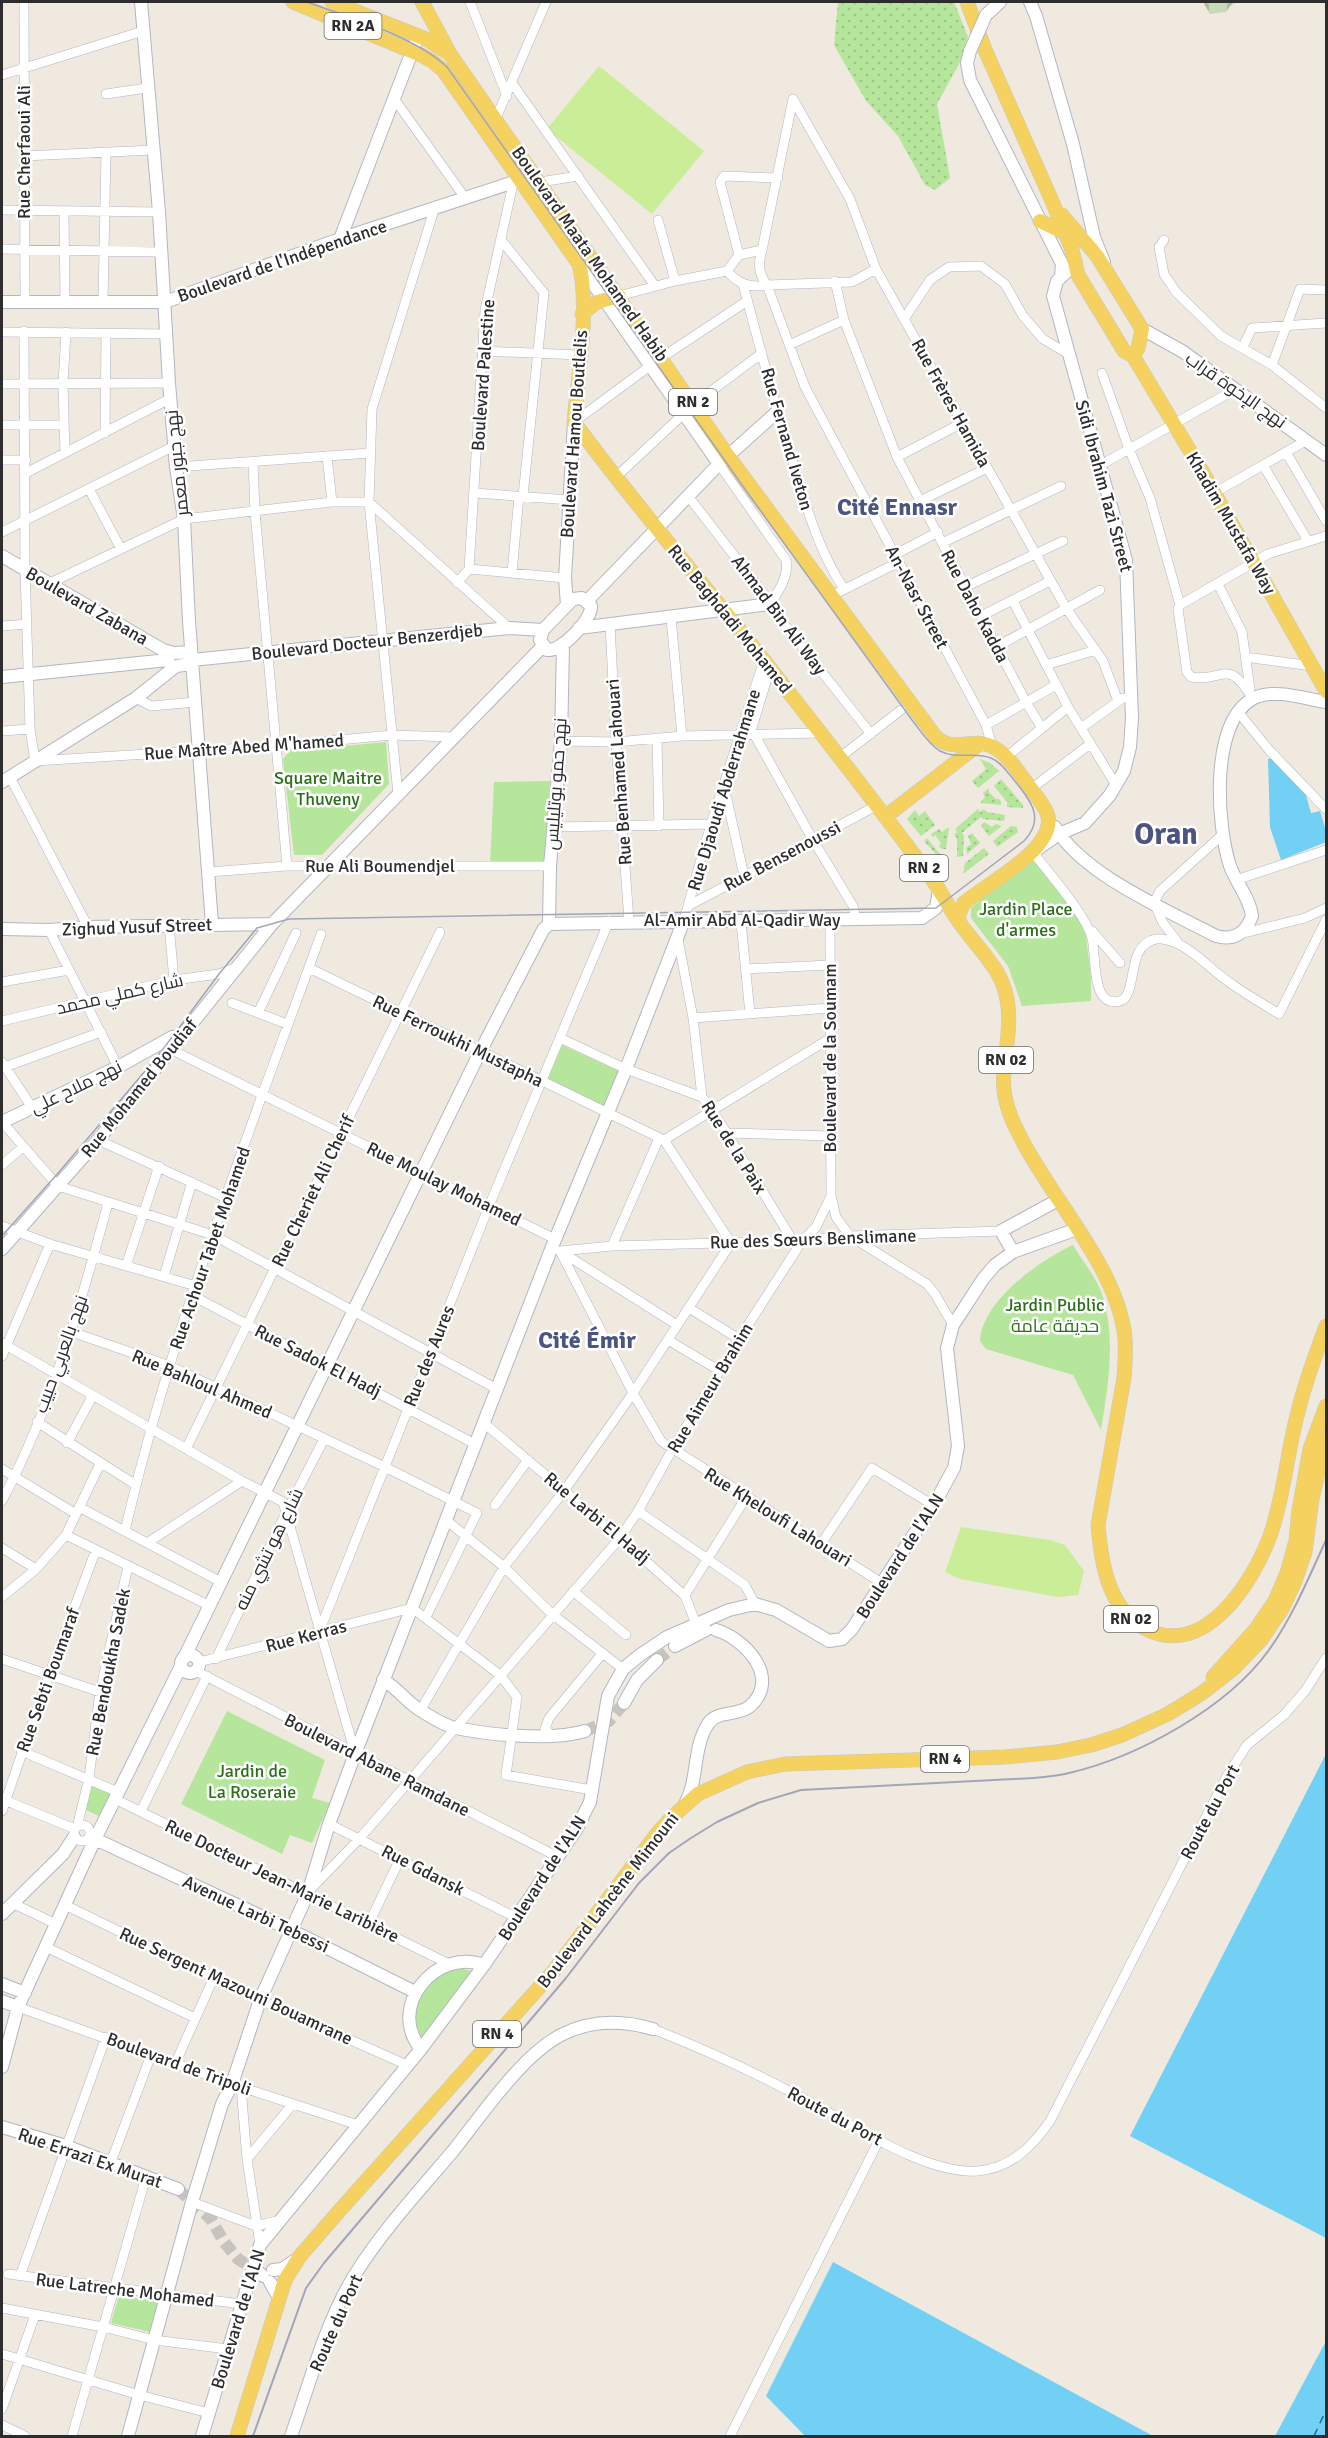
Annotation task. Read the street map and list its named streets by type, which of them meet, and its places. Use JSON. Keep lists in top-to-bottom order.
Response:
{
  "streets": {
    "main road": [
      "RN 2A",
      "Boulevard Maata Mohamed Habib",
      "Boulevard de l'Indépendance",
      "نهج الإخوة قراب",
      "RN 2",
      "Boulevard Hamou Boutlelis",
      "نهج جبور معمر",
      "Sidi Ibrahim Tazi Street",
      "Khadim Mustafa Way",
      "Boulevard Zabana",
      "Rue Baghdadi Mohamed",
      "Boulevard Docteur Benzerdjeb",
      "نهج حمو بوتليليس",
      "Al-Amir Abd Al-Qadir Way",
      "Zighud Yusuf Street",
      "RN 02",
      "نهج ملاح علي",
      "Rue Mohamed Boudiaf",
      "Rue des Sœurs Benslimane",
      "Boulevard de l'ALN",
      "RN 4",
      "Route du Port",
      "Boulevard Lahcène Mimouni",
      "Avenue Larbi Tebessi",
      "Boulevard de Tripoli",
      "Rue Errazi Ex Murat"
    ],
    "street": [
      "Rue Cherfaoui Ali",
      "Boulevard Palestine",
      "Rue Frères Hamida",
      "Rue Fernand Iveton",
      "An-Nasr Street",
      "Rue Daho Kadda",
      "Ahmad Bin Ali Way",
      "Rue Maître Abed M'hamed",
      "Rue Benhamed Lahouari",
      "Rue Djaoudi Abderrahmane",
      "Rue Bensenoussi",
      "Rue Ali Boumendjel",
      "شارع كملي محمد",
      "Rue Ferroukhi Mustapha",
      "Boulevard de la Soumam",
      "Rue de la Paix",
      "Rue Moulay Mohamed",
      "Rue Cheriet Ali Cherif",
      "Rue Achour Tabet Mohamed",
      "نهج بالعربي حبيب",
      "Rue des Aures",
      "Rue Sadok El Hadj",
      "Rue Bahloul Ahmed",
      "Rue Aimeur Brahim",
      "Rue Kheloufi Lahouari",
      "Rue Larbi El Hadj",
      "شارع هو تشي منه",
      "Rue Kerras",
      "Rue Bendoukha Sadek",
      "Rue Sebti Boumaraf",
      "Boulevard Abane Ramdane",
      "Rue Gdansk",
      "Rue Docteur Jean-Marie Laribière",
      "Rue Sergent Mazouni Bouamrane",
      "Rue Latreche Mohamed"
    ]
  },
  "crossings": [
    ["RN 2A", "Boulevard Maata Mohamed Habib"],
    ["Rue Cherfaoui Ali", "Boulevard de l'Indépendance"],
    ["Boulevard Maata Mohamed Habib", "Boulevard de l'Indépendance"],
    ["Boulevard Maata Mohamed Habib", "Boulevard Palestine"],
    ["Boulevard Maata Mohamed Habib", "Boulevard Hamou Boutlelis"],
    ["Boulevard Maata Mohamed Habib", "An-Nasr Street"],
    ["Boulevard de l'Indépendance", "Boulevard Palestine"],
    ["Boulevard de l'Indépendance", "نهج جبور معمر"],
    ["RN 2", "Rue Baghdadi Mohamed"],
    ["RN 2", "Rue Bensenoussi"],
    ["RN 2", "Al-Amir Abd Al-Qadir Way"],
    ["RN 2", "RN 02"],
    ["Rue Frères Hamida", "An-Nasr Street"],
    ["Boulevard Hamou Boutlelis", "Rue Baghdadi Mohamed"],
    ["نهج جبور معمر", "Boulevard Docteur Benzerdjeb"],
    ["نهج جبور معمر", "Rue Maître Abed M'hamed"],
    ["نهج جبور معمر", "Rue Ali Boumendjel"],
    ["نهج جبور معمر", "Zighud Yusuf Street"],
    ["Rue Baghdadi Mohamed", "Rue Djaoudi Abderrahmane"],
    ["Rue Baghdadi Mohamed", "Rue Bensenoussi"],
    ["Rue Maître Abed M'hamed", "Rue Mohamed Boudiaf"],
    ["Rue Benhamed Lahouari", "Al-Amir Abd Al-Qadir Way"],
    ["نهج حمو بوتليليس", "Rue Ali Boumendjel"],
    ["نهج حمو بوتليليس", "Al-Amir Abd Al-Qadir Way"],
    ["Rue Djaoudi Abderrahmane", "Rue Bensenoussi"],
    ["Rue Djaoudi Abderrahmane", "Al-Amir Abd Al-Qadir Way"],
    ["Rue Ali Boumendjel", "Rue Mohamed Boudiaf"],
    ["Al-Amir Abd Al-Qadir Way", "Boulevard de la Soumam"],
    ["Al-Amir Abd Al-Qadir Way", "Rue des Aures"],
    ["Zighud Yusuf Street", "Rue Mohamed Boudiaf"],
    ["شارع كملي محمد", "Rue Mohamed Boudiaf"],
    ["Rue Ferroukhi Mustapha", "Rue Cheriet Ali Cherif"],
    ["Rue Ferroukhi Mustapha", "Rue Achour Tabet Mohamed"],
    ["Rue Ferroukhi Mustapha", "Rue des Aures"],
    ["Boulevard de la Soumam", "Rue Aimeur Brahim"],
    ["RN 02", "Rue des Sœurs Benslimane"],
    ["RN 02", "Boulevard de l'ALN"],
    ["نهج ملاح علي", "Rue Mohamed Boudiaf"],
    ["Rue Mohamed Boudiaf", "Rue Moulay Mohamed"],
    ["Rue de la Paix", "Rue des Sœurs Benslimane"],
    ["Rue de la Paix", "Rue Aimeur Brahim"],
    ["Rue Moulay Mohamed", "Rue Cheriet Ali Cherif"],
    ["Rue Moulay Mohamed", "Rue des Sœurs Benslimane"],
    ["Rue Moulay Mohamed", "Rue Achour Tabet Mohamed"],
    ["Rue Moulay Mohamed", "Rue des Aures"],
    ["Rue Moulay Mohamed", "Rue Kheloufi Lahouari"],
    ["Rue Cheriet Ali Cherif", "Rue Sadok El Hadj"],
    ["Rue Cheriet Ali Cherif", "Rue Bahloul Ahmed"],
    ["Rue des Sœurs Benslimane", "Rue Aimeur Brahim"],
    ["Rue des Sœurs Benslimane", "Rue Kheloufi Lahouari"],
    ["Rue Achour Tabet Mohamed", "Rue Sadok El Hadj"],
    ["Rue Achour Tabet Mohamed", "Rue Bahloul Ahmed"],
    ["نهج بالعربي حبيب", "Rue Bahloul Ahmed"],
    ["Rue des Aures", "Rue Sadok El Hadj"],
    ["Rue des Aures", "Rue Bahloul Ahmed"],
    ["Rue des Aures", "Rue Kerras"],
    ["Rue Bahloul Ahmed", "شارع هو تشي منه"],
    ["Rue Aimeur Brahim", "Rue Kheloufi Lahouari"],
    ["Rue Aimeur Brahim", "Rue Larbi El Hadj"],
    ["Rue Aimeur Brahim", "Boulevard Abane Ramdane"],
    ["Rue Aimeur Brahim", "Rue Gdansk"],
    ["Rue Aimeur Brahim", "Rue Docteur Jean-Marie Laribière"],
    ["Rue Kheloufi Lahouari", "Boulevard de l'ALN"],
    ["Rue Larbi El Hadj", "Boulevard de l'ALN"],
    ["شارع هو تشي منه", "Rue Kerras"],
    ["Boulevard de l'ALN", "Boulevard Abane Ramdane"],
    ["Boulevard de l'ALN", "Rue Gdansk"],
    ["Boulevard de l'ALN", "Rue Sergent Mazouni Bouamrane"],
    ["Boulevard de l'ALN", "Boulevard de Tripoli"],
    ["Boulevard de l'ALN", "Rue Latreche Mohamed"],
    ["Rue Kerras", "Boulevard Abane Ramdane"],
    ["Rue Bendoukha Sadek", "Rue Docteur Jean-Marie Laribière"],
    ["Rue Sebti Boumaraf", "Rue Docteur Jean-Marie Laribière"]
  ],
  "districts": ["Cité Ennasr", "Oran", "Cité Émir"],
  "parks": [
    "Square Maitre Thuveny",
    "Jardin Place d'armes",
    "Jardin Public حديقة عامة",
    "Jardin de La Roseraie"
  ]
}
